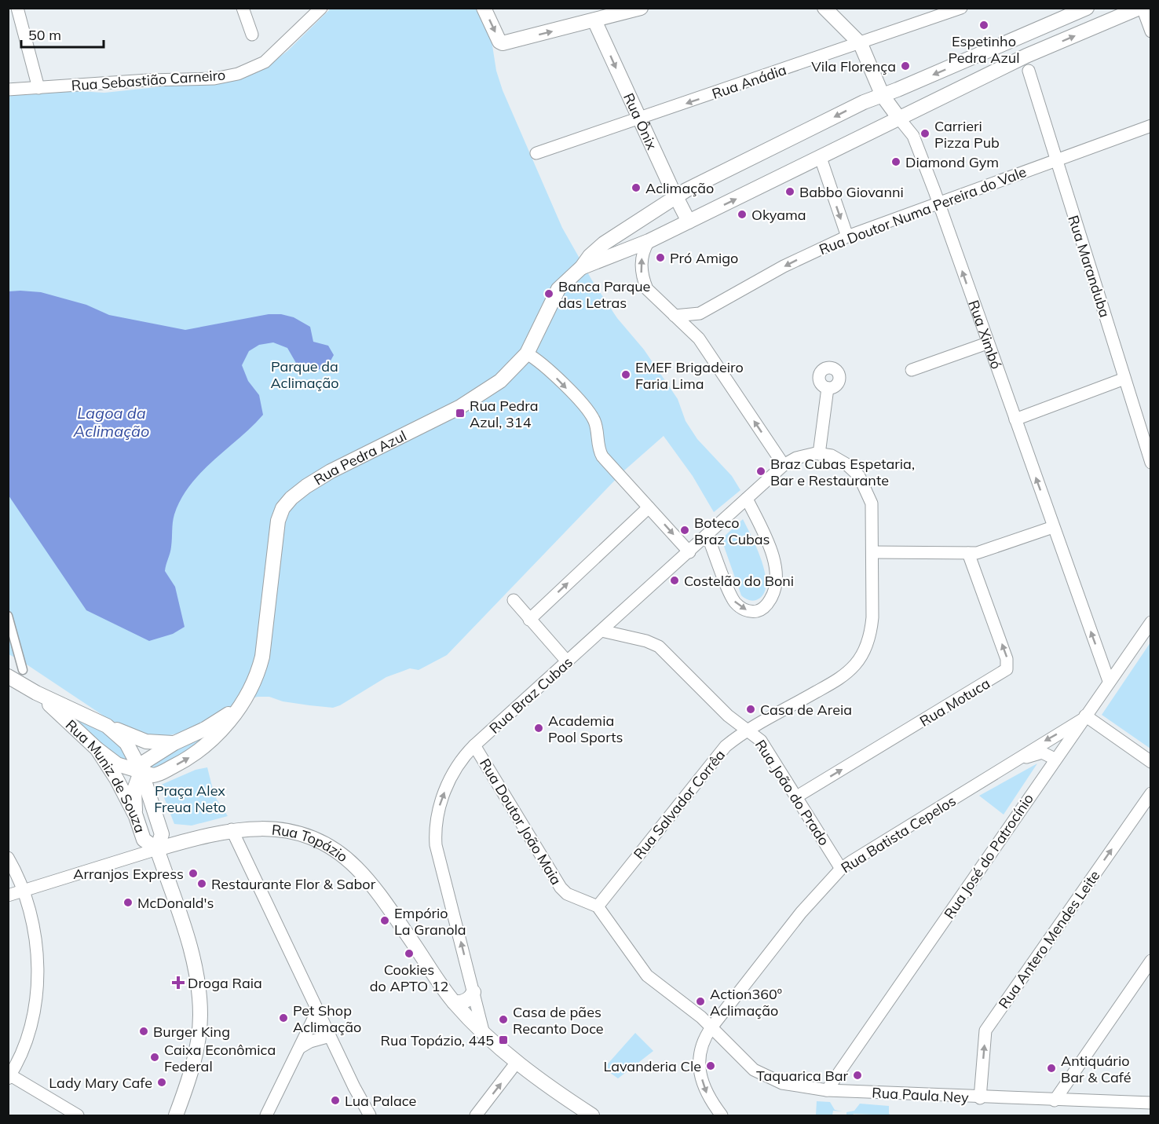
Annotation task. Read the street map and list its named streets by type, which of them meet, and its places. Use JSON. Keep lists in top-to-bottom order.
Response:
{
  "streets": {
    "street": [
      "Rua Sebastião Carneiro",
      "Rua Anádia",
      "Rua Ônix",
      "Rua Doutor Numa Pereira do Vale",
      "Rua Maranduba",
      "Rua Ximbó",
      "Rua Pedra Azul",
      "Rua Braz Cubas",
      "Rua Motuca",
      "Rua Muniz de Souza",
      "Rua João do Prado",
      "Rua Salvador Corrêa",
      "Rua Doutor João Maia",
      "Rua Batista Cepelos",
      "Rua Topázio",
      "Rua José do Patrocínio",
      "Rua Antero Mendes Leite",
      "Rua Paula Ney"
    ]
  },
  "crossings": [
    ["Rua Anádia", "Rua Ônix"],
    ["Rua Anádia", "Rua Ximbó"],
    ["Rua Ônix", "Rua Pedra Azul"],
    ["Rua Doutor Numa Pereira do Vale", "Rua Maranduba"],
    ["Rua Doutor Numa Pereira do Vale", "Rua Ximbó"],
    ["Rua Ximbó", "Rua Pedra Azul"],
    ["Rua Ximbó", "Rua José do Patrocínio"],
    ["Rua Pedra Azul", "Rua Muniz de Souza"],
    ["Rua Braz Cubas", "Rua João do Prado"],
    ["Rua Braz Cubas", "Rua Salvador Corrêa"],
    ["Rua Braz Cubas", "Rua Doutor João Maia"],
    ["Rua Braz Cubas", "Rua Topázio"],
    ["Rua Motuca", "Rua João do Prado"],
    ["Rua Muniz de Souza", "Rua Topázio"],
    ["Rua João do Prado", "Rua Salvador Corrêa"],
    ["Rua João do Prado", "Rua Batista Cepelos"],
    ["Rua Salvador Corrêa", "Rua Doutor João Maia"],
    ["Rua Batista Cepelos", "Rua José do Patrocínio"],
    ["Rua Batista Cepelos", "Rua Paula Ney"],
    ["Rua José do Patrocínio", "Rua Paula Ney"],
    ["Rua Antero Mendes Leite", "Rua Paula Ney"]
  ],
  "one_way": ["Rua Ônix", "Rua Ximbó", "Rua Motuca"],
  "water": ["Lagoa da Aclimação"],
  "parks": ["Parque da Aclimação", "Praça Alex Freua Neto"],
  "places": {
    "other": [
      "Espetinho Pedra Azul",
      "Vila Florença",
      "Carrieri Pizza Pub",
      "Diamond Gym",
      "Aclimação",
      "Babbo Giovanni",
      "Okyama",
      "Pró Amigo",
      "Banca Parque das Letras",
      "EMEF Brigadeiro Faria Lima",
      "Braz Cubas Espetaria, Bar e Restaurante",
      "Boteco Braz Cubas",
      "Costelão do Boni",
      "Casa de Areia",
      "Academia Pool Sports",
      "Arranjos Express",
      "Restaurante Flor & Sabor",
      "McDonald's",
      "Empório La Granola",
      "Cookies do APTO 12",
      "Action360º Aclimação",
      "Pet Shop Aclimação",
      "Casa de pães Recanto Doce",
      "Burger King",
      "Caixa Econômica Federal",
      "Lavanderia Cle",
      "Antiquário Bar & Café",
      "Taquarica Bar",
      "Lady Mary Cafe",
      "Lua Palace"
    ],
    "transit": ["Rua Pedra Azul, 314", "Rua Topázio, 445"],
    "health": ["Droga Raia"]
  },
  "scale_bar": "50 m"
}
